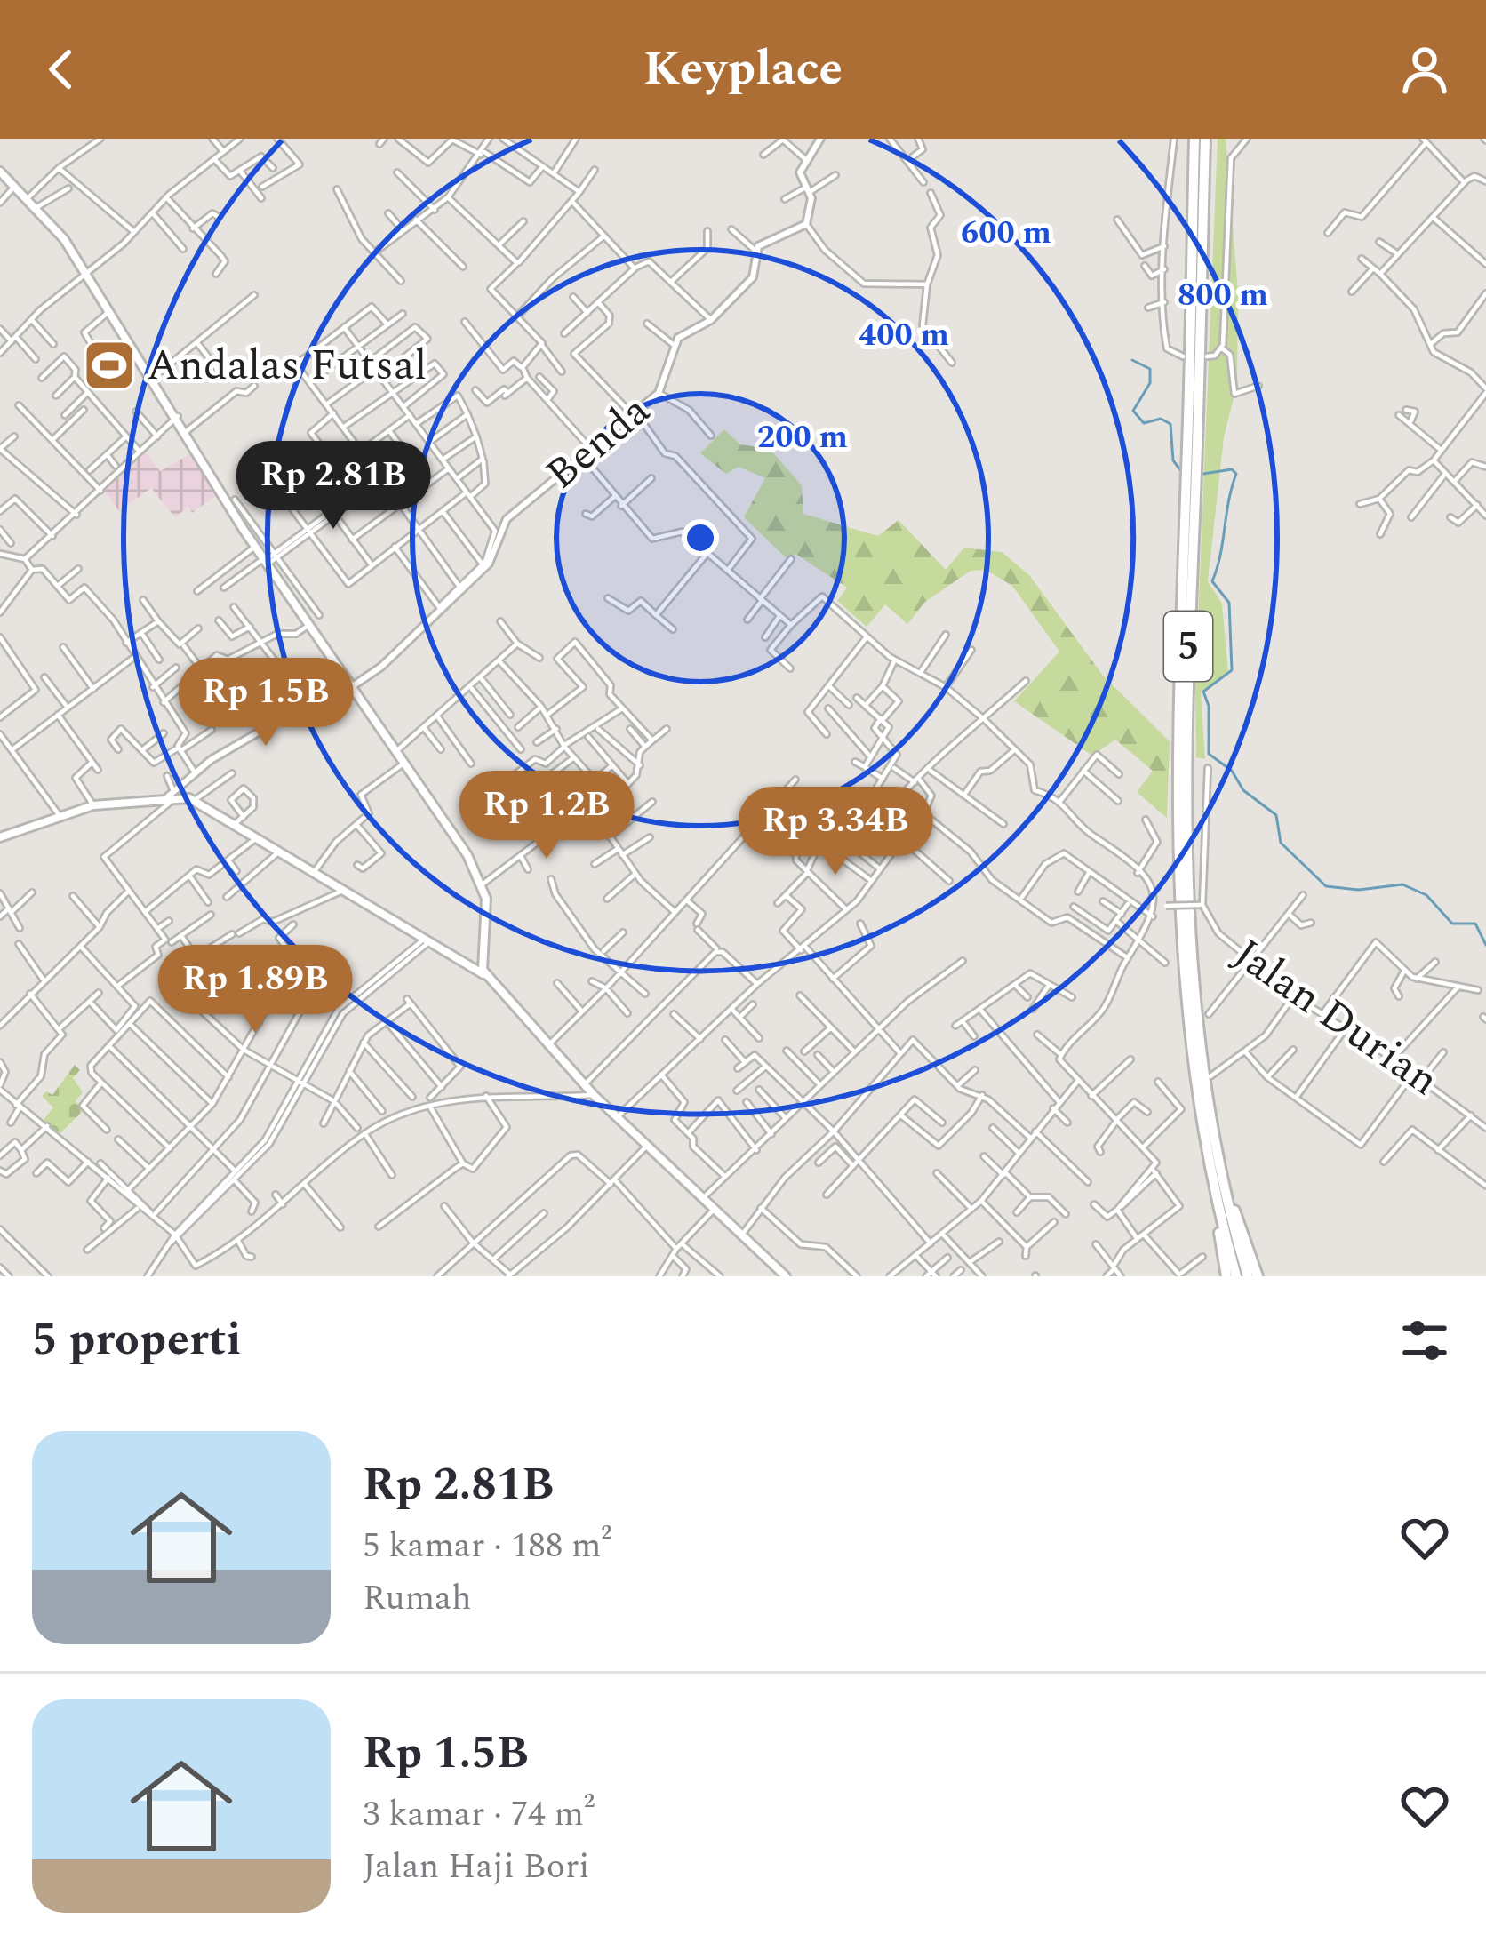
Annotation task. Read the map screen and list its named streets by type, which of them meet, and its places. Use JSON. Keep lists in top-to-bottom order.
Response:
{
  "streets": {
    "highway": ["5"],
    "street": ["Benda", "Jalan Durian"]
  },
  "places": {
    "sports": ["Andalas Futsal"]
  },
  "page": {
    "header": "Keyplace",
    "price": [
      "Rp 2.81B",
      "Rp 1.5B",
      "Rp 1.2B",
      "Rp 3.34B",
      "Rp 1.89B"
    ],
    "heading": "5 properti",
    "list": [
      {
        "name": "Rp 2.81B",
        "note": "5 kamar · 188 m² · Rumah"
      },
      {
        "name": "Rp 1.5B",
        "note": "3 kamar · 74 m² · Jalan Haji Bori"
      }
    ]
  },
  "rings": [
    "600 m",
    "800 m",
    "400 m",
    "200 m"
  ]
}
